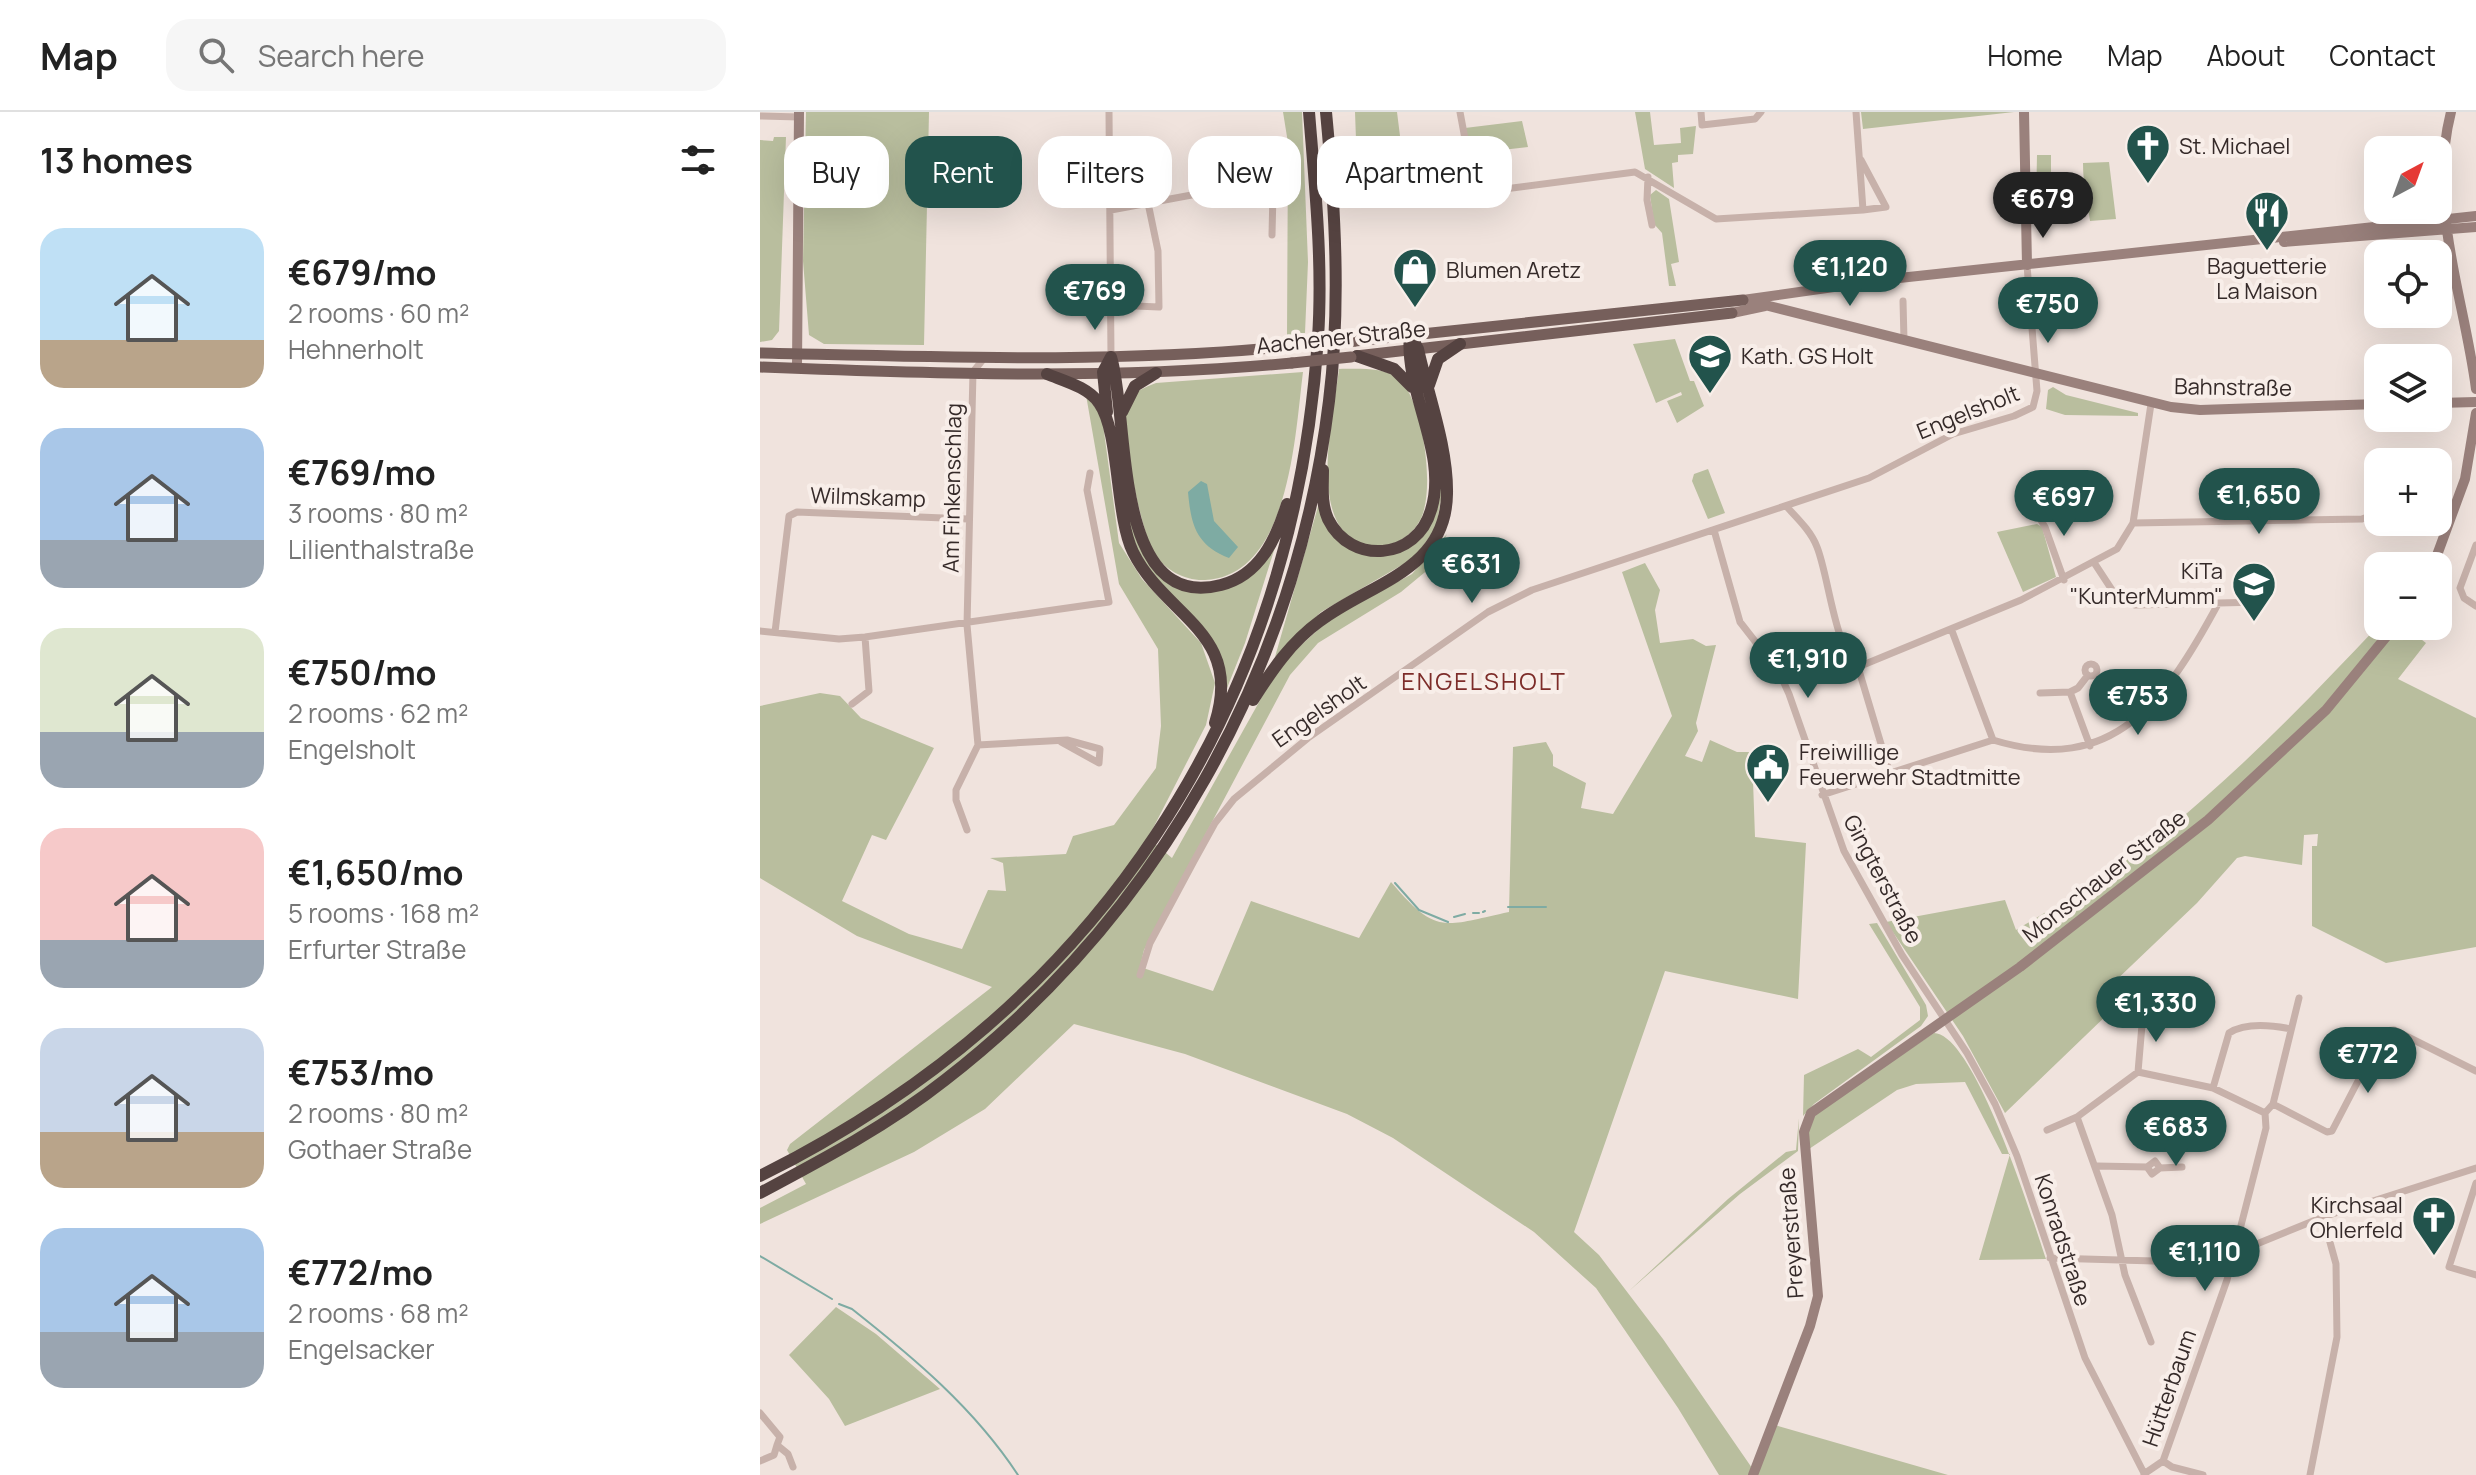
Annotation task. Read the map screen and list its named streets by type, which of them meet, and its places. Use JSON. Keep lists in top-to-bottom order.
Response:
{
  "streets": {
    "main road": [
      "Aachener Straße",
      "Bahnstraße",
      "Monschauer Straße",
      "Preyerstraße"
    ],
    "street": [
      "Engelsholt",
      "Am Finkenschlag",
      "Wilmskamp",
      "Gingterstraße",
      "Konradstraße",
      "Hütterbaum"
    ]
  },
  "crossings": [
    ["Aachener Straße", "Bahnstraße"],
    ["Aachener Straße", "Engelsholt"],
    ["Aachener Straße", "Am Finkenschlag"],
    ["Bahnstraße", "Engelsholt"],
    ["Engelsholt", "Gingterstraße"],
    ["Am Finkenschlag", "Wilmskamp"],
    ["Monschauer Straße", "Gingterstraße"],
    ["Monschauer Straße", "Preyerstraße"],
    ["Monschauer Straße", "Konradstraße"],
    ["Gingterstraße", "Konradstraße"],
    ["Konradstraße", "Hütterbaum"]
  ],
  "districts": ["ENGELSHOLT"],
  "places": {
    "church": ["St. Michael", "Kirchsaal Ohlerfeld"],
    "restaurant": ["Baguetterie La Maison"],
    "shop": ["Blumen Aretz"],
    "school or university": ["Kath. GS Holt", "KiTa \"KunterMumm\""],
    "public building": ["Freiwillige Feuerwehr Stadtmitte"]
  },
  "north": "top right",
  "page": {
    "header": "Map",
    "search": "Search here",
    "nav": [
      "Home",
      "Map",
      "About",
      "Contact"
    ],
    "heading": "13 homes",
    "map_buttons": ["+", "−"],
    "chip": [
      "Buy",
      "Rent",
      "Filters",
      "New",
      "Apartment"
    ],
    "price": [
      "€679",
      "€1,120",
      "€769",
      "€750",
      "€1,650",
      "€697",
      "€631",
      "€1,910",
      "€753",
      "€1,330",
      "€772",
      "€683",
      "€1,110"
    ],
    "list": [
      {
        "name": "€679/mo",
        "note": "2 rooms · 60 m² · Hehnerholt"
      },
      {
        "name": "€769/mo",
        "note": "3 rooms · 80 m² · Lilienthalstraße"
      },
      {
        "name": "€750/mo",
        "note": "2 rooms · 62 m² · Engelsholt"
      },
      {
        "name": "€1,650/mo",
        "note": "5 rooms · 168 m² · Erfurter Straße"
      },
      {
        "name": "€753/mo",
        "note": "2 rooms · 80 m² · Gothaer Straße"
      },
      {
        "name": "€772/mo",
        "note": "2 rooms · 68 m² · Engelsacker"
      }
    ]
  }
}
